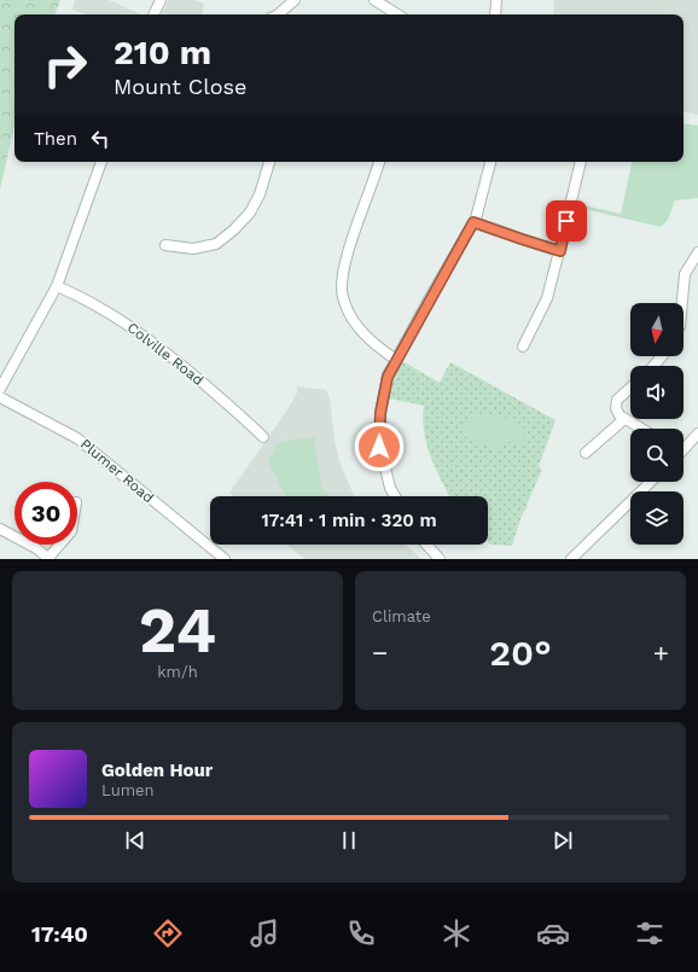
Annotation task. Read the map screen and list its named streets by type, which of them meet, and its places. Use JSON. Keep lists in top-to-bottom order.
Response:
{
  "streets": {
    "street": ["Colville Road", "Plumer Road"]
  },
  "north": "bottom",
  "page": {
    "turn": ["210 m", "Mount Close"],
    "then": "Then",
    "limit": "30",
    "trip": "17:41 · 1 min · 320 m",
    "tile": [
      ["24", "km/h"],
      "Climate"
    ],
    "heat": ["−", "20°", "+"],
    "song": ["Golden Hour", "Lumen"],
    "tabs": "17:40"
  }
}
